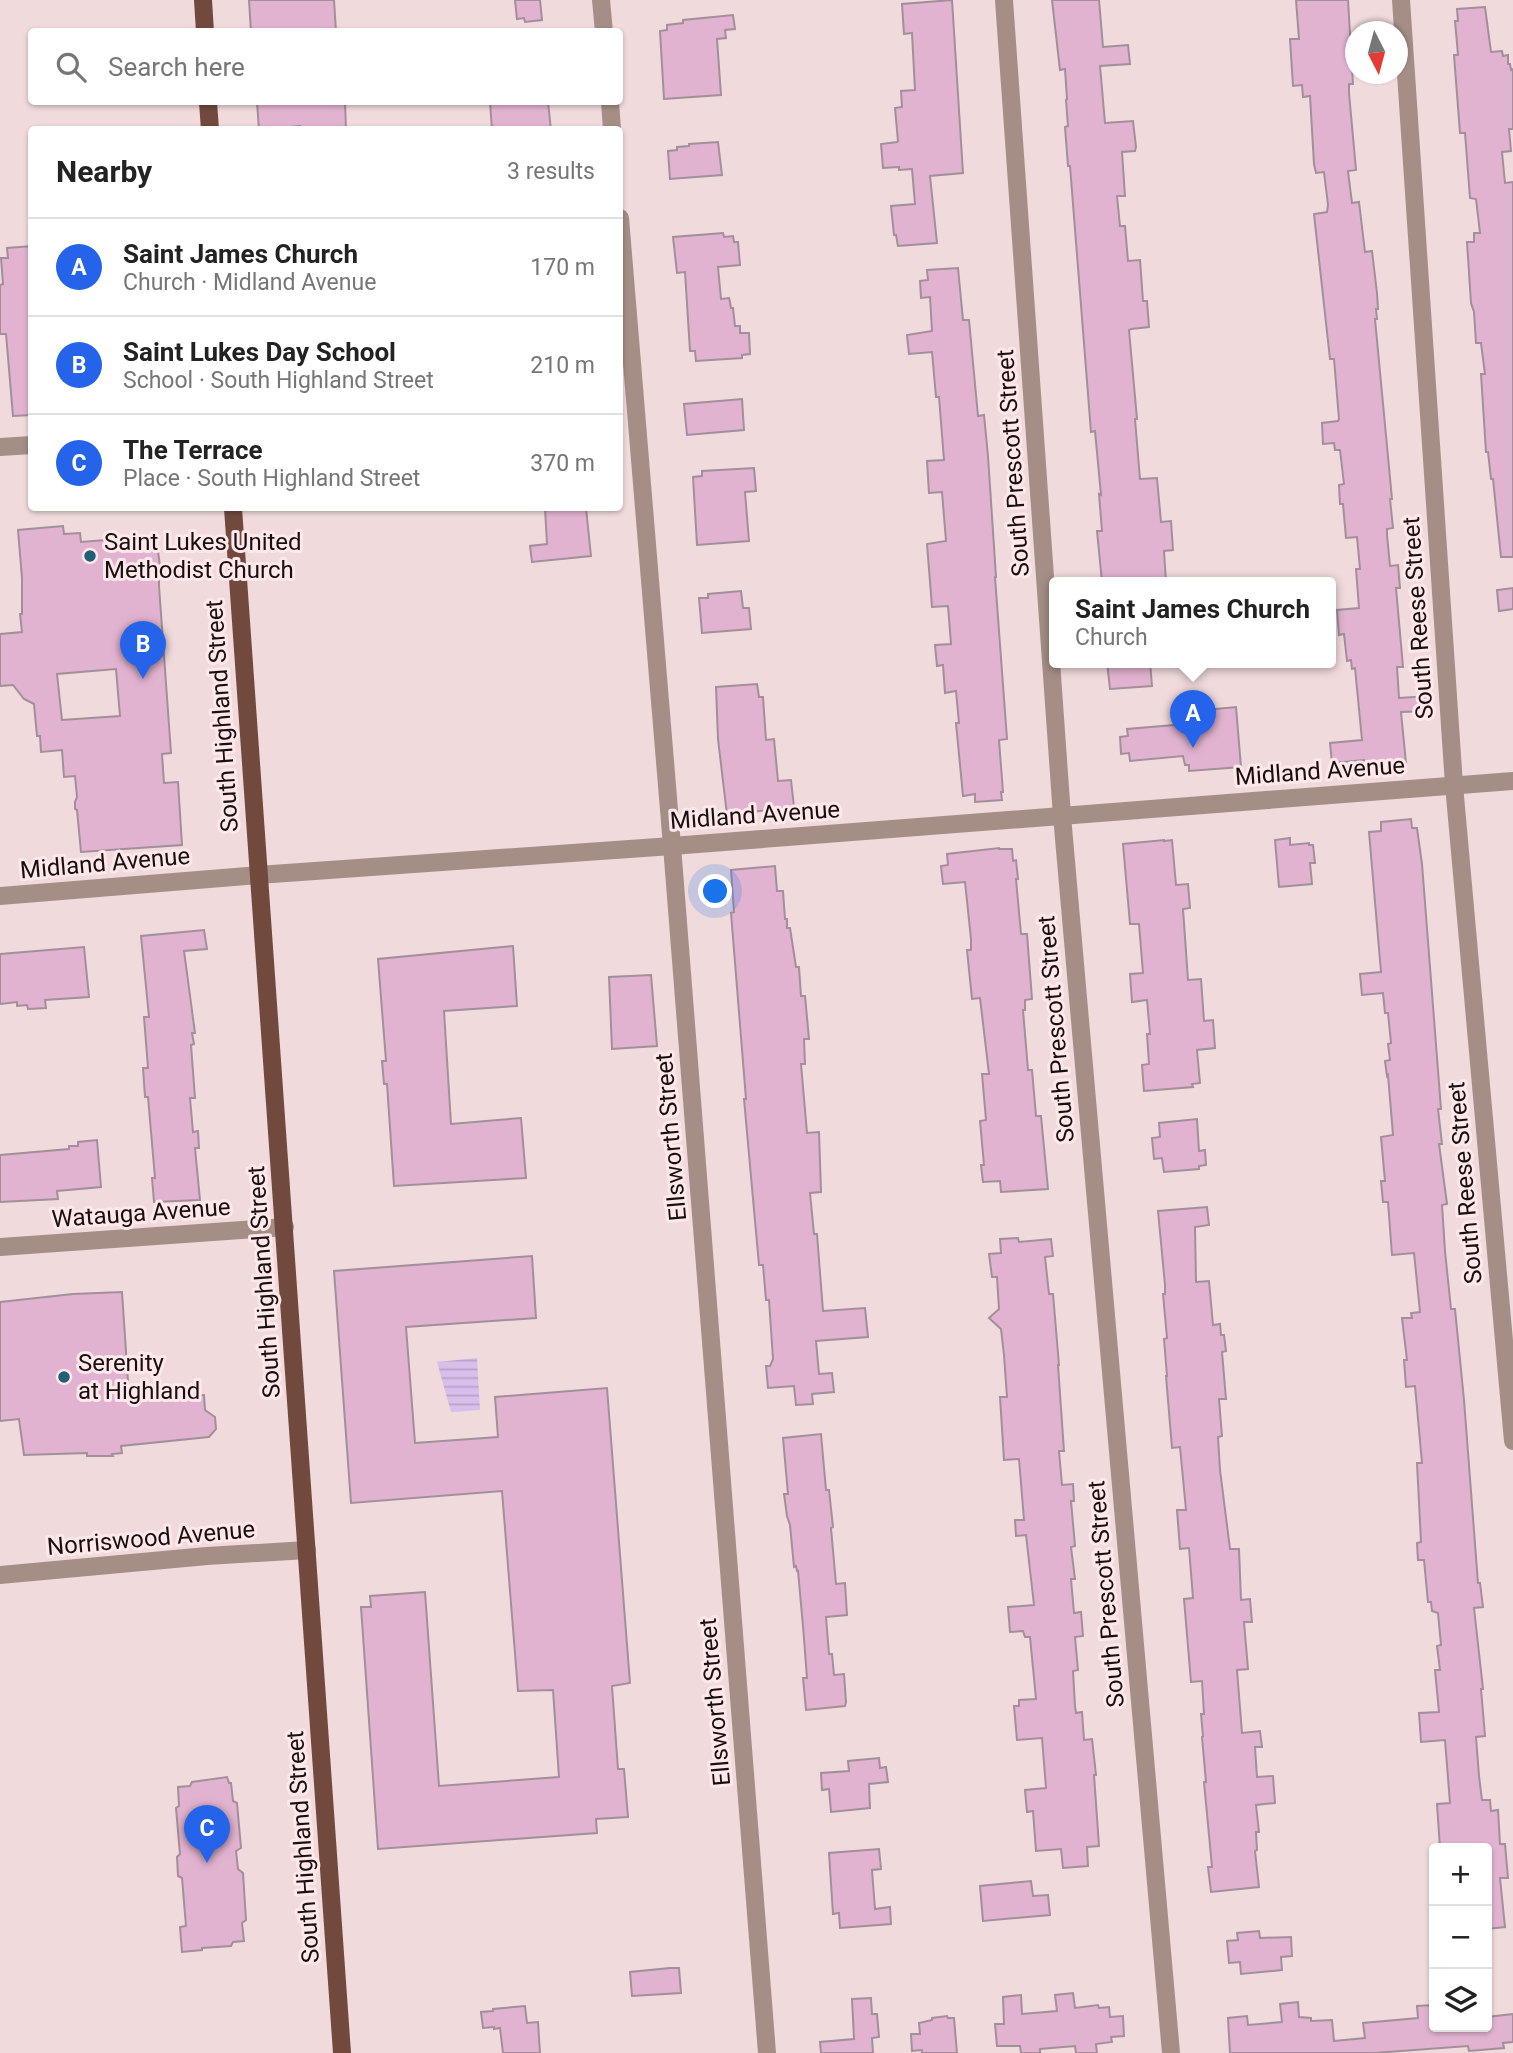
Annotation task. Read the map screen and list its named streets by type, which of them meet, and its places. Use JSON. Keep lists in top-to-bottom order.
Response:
{
  "streets": {
    "main road": ["South Highland Street"],
    "street": [
      "South Prescott Street",
      "South Reese Street",
      "Midland Avenue",
      "Ellsworth Street",
      "Watauga Avenue",
      "Norriswood Avenue"
    ]
  },
  "crossings": [
    ["South Prescott Street", "Midland Avenue"],
    ["South Reese Street", "Midland Avenue"],
    ["South Highland Street", "Midland Avenue"],
    ["South Highland Street", "Watauga Avenue"],
    ["South Highland Street", "Norriswood Avenue"],
    ["Midland Avenue", "Ellsworth Street"]
  ],
  "places": ["Saint Lukes United Methodist Church", "Serenity at Highland"],
  "north": "bottom",
  "page": {
    "search": "Search here",
    "heading": ["Nearby", "3 results"],
    "list": [
      {
        "mark": "A",
        "name": "Saint James Church",
        "note": "Church · Midland Avenue",
        "value": "170 m"
      },
      {
        "mark": "B",
        "name": "Saint Lukes Day School",
        "note": "School · South Highland Street",
        "value": "210 m"
      },
      {
        "mark": "C",
        "name": "The Terrace",
        "note": "Place · South Highland Street",
        "value": "370 m"
      }
    ],
    "popup": ["Saint James Church", "Church"],
    "pins": ["B", "A", "C"],
    "map_buttons": ["+", "−"]
  }
}
